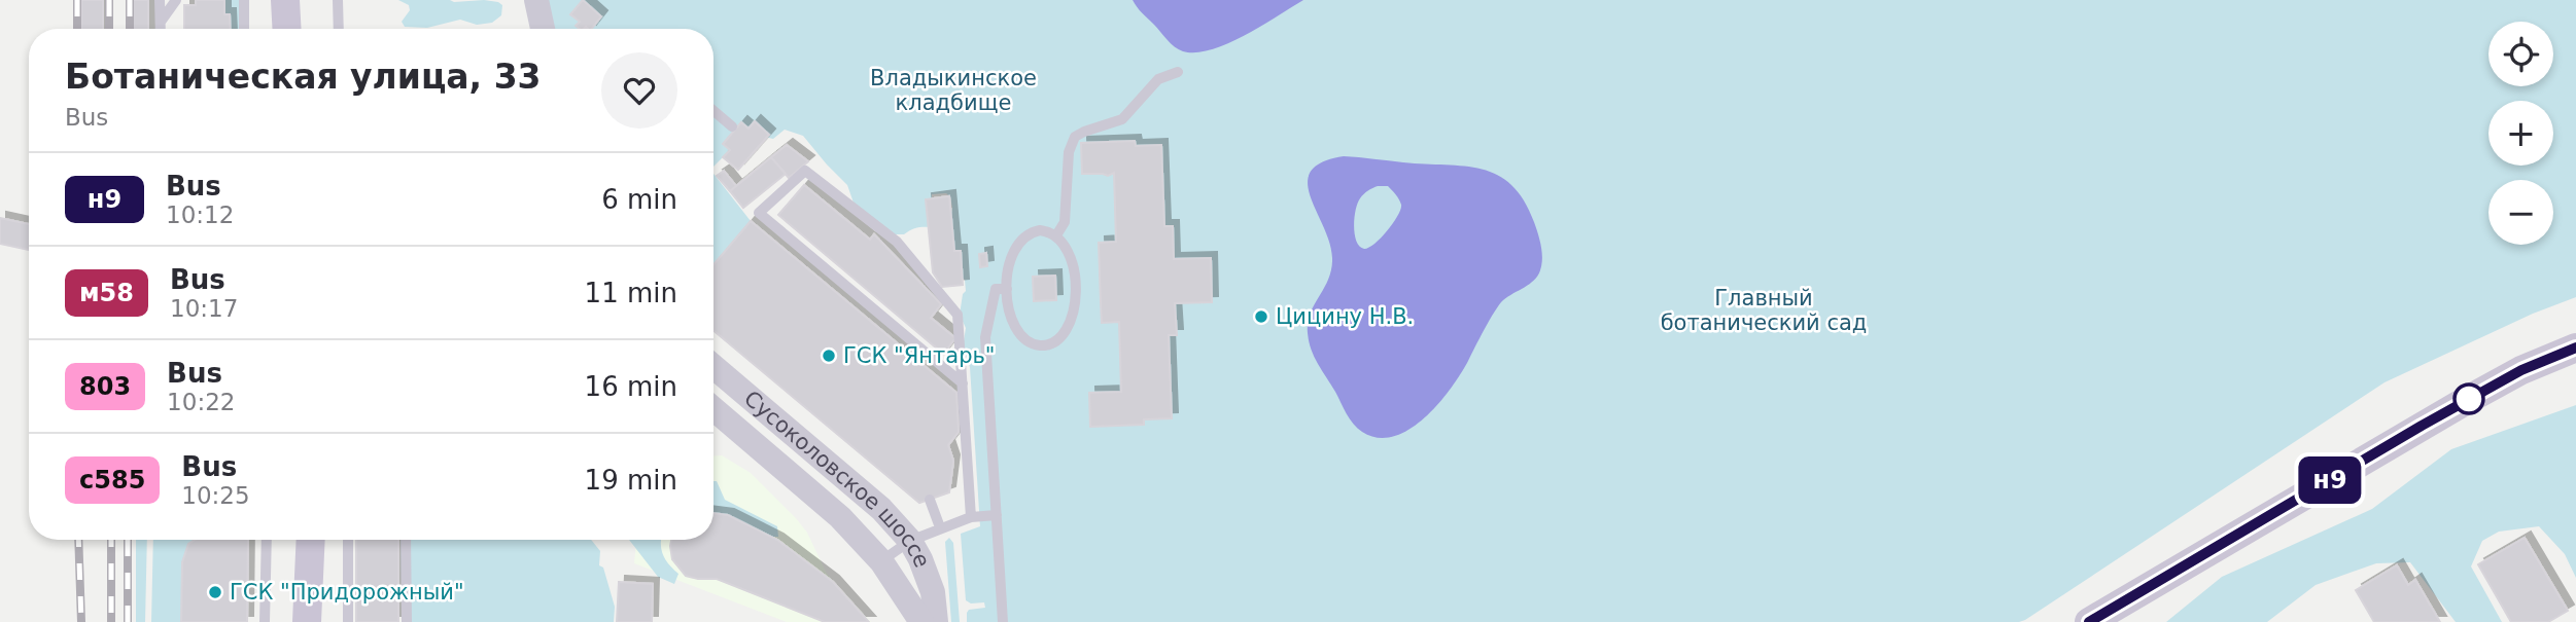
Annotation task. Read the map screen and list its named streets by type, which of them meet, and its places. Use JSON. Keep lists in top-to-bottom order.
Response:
{
  "streets": {
    "street": ["Сусоколовское шоссе"]
  },
  "parks": ["Владыкинское кладбище", "Главный ботанический сад"],
  "places": ["Цицину Н.В.", "ГСК \"Янтарь\"", "ГСК \"Придорожный\""],
  "lines": ["bus line н9"],
  "page": {
    "on_map": "н9",
    "map_buttons": ["+", "−"],
    "heading": ["Ботаническая улица, 33", "Bus"],
    "list": [
      {
        "mark": "н9",
        "name": "Bus",
        "note": "10:12",
        "value": "6 min"
      },
      {
        "mark": "м58",
        "name": "Bus",
        "note": "10:17",
        "value": "11 min"
      },
      {
        "mark": "803",
        "name": "Bus",
        "note": "10:22",
        "value": "16 min"
      },
      {
        "mark": "с585",
        "name": "Bus",
        "note": "10:25",
        "value": "19 min"
      }
    ]
  }
}
